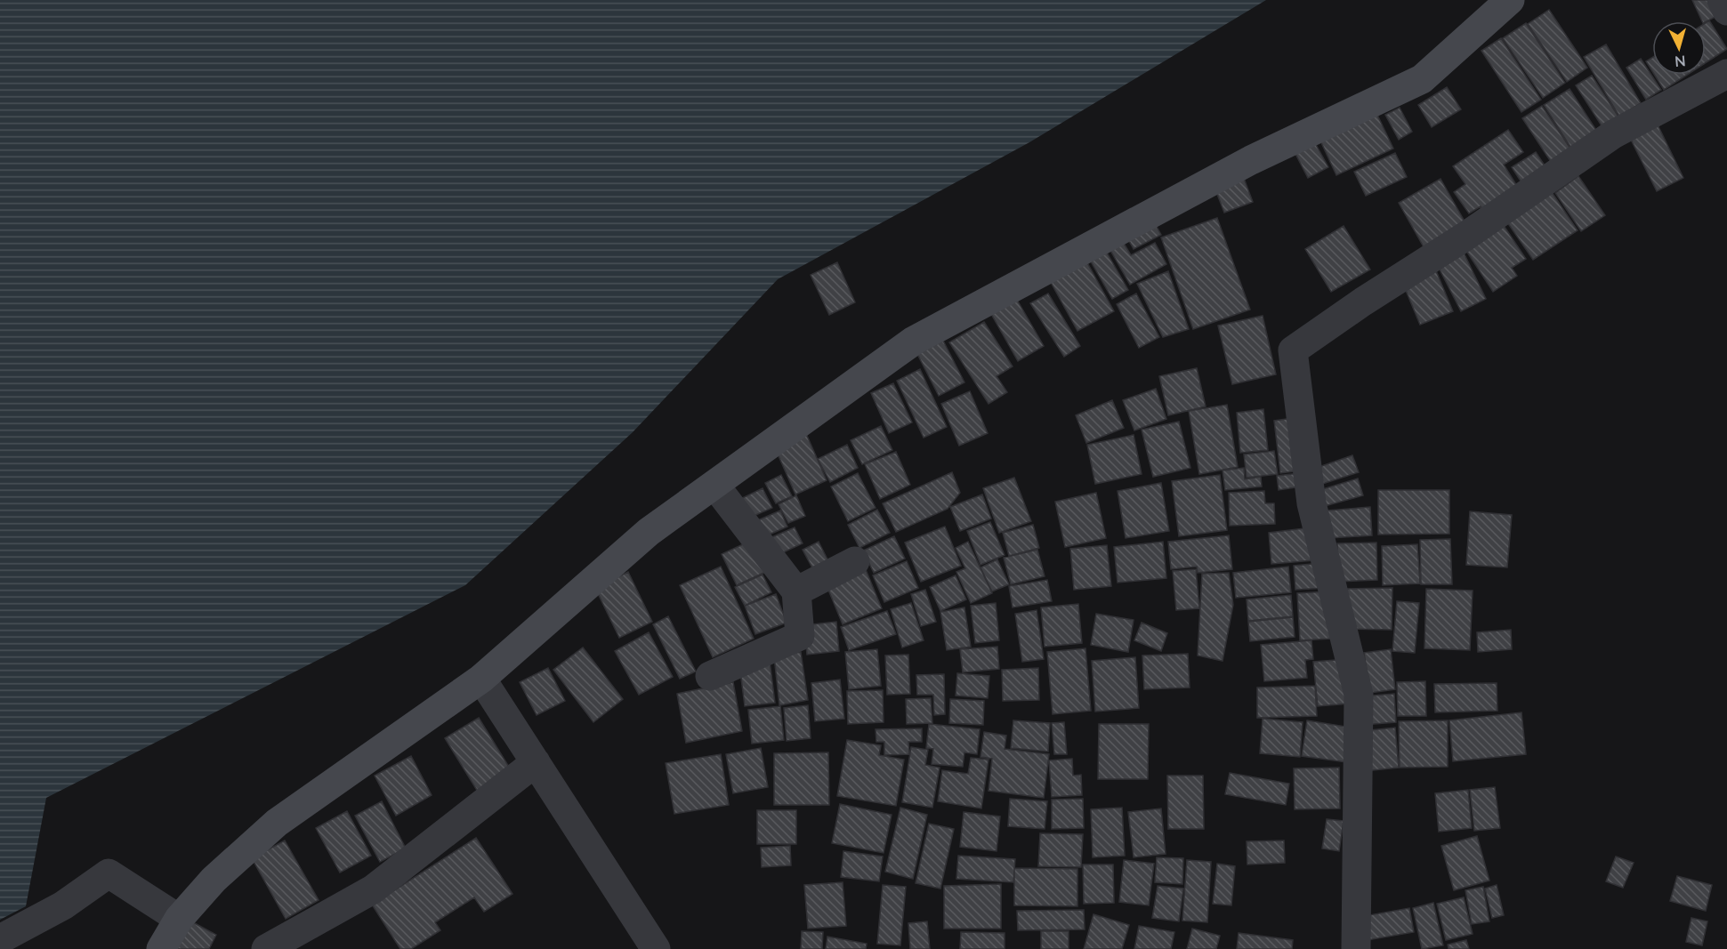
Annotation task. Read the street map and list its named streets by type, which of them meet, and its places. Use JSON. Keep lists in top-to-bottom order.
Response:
{
  "north": "bottom"
}
